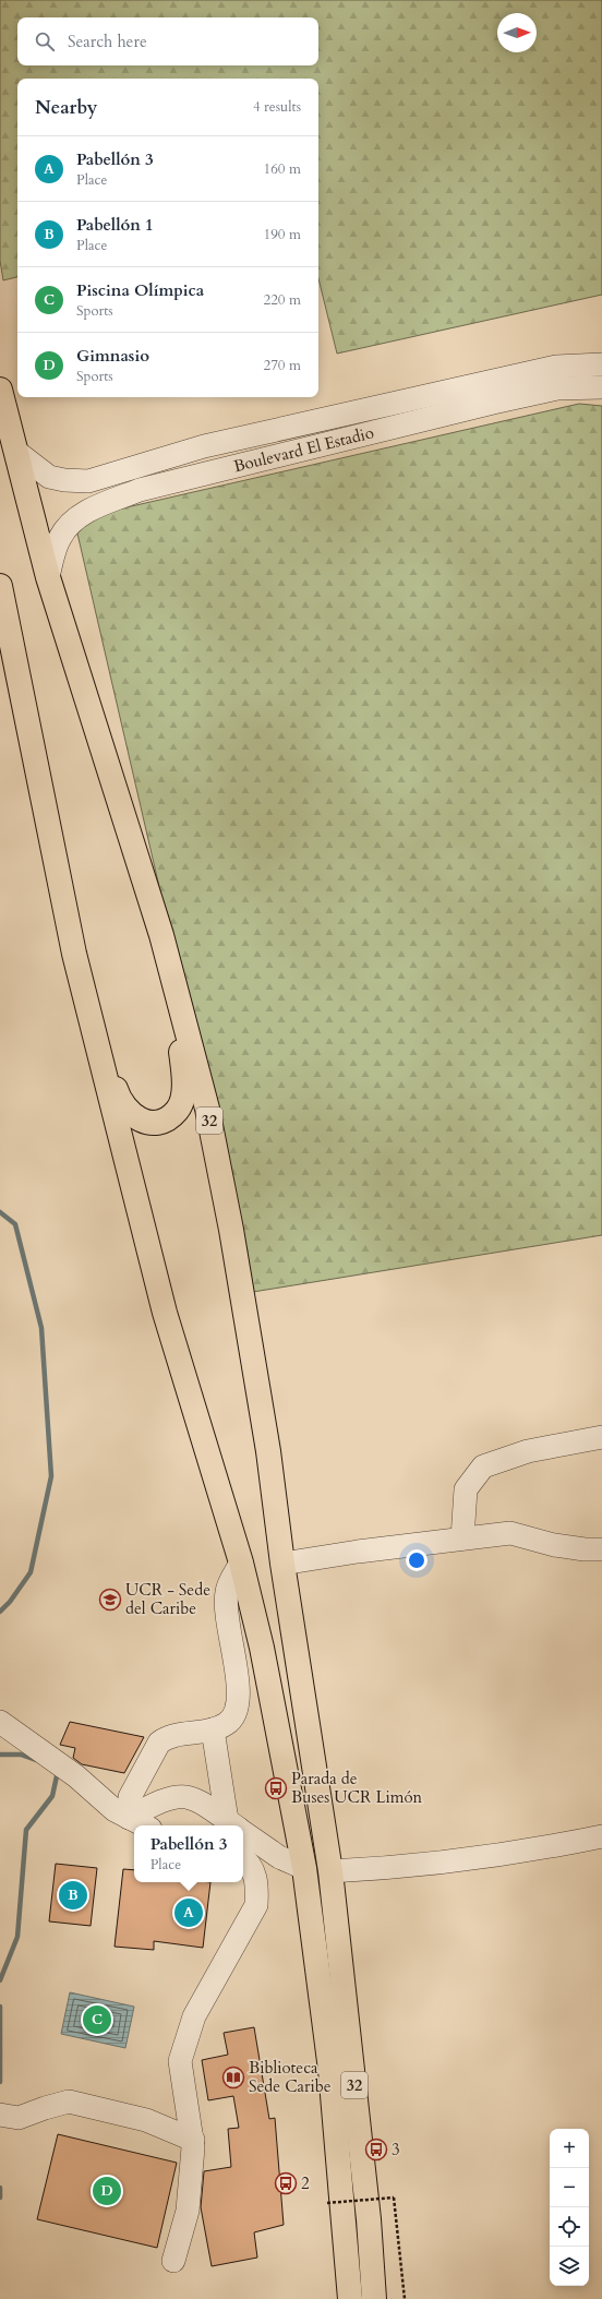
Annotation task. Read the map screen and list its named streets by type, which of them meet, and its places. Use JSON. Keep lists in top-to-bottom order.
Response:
{
  "streets": {
    "highway": ["32"],
    "street": ["Boulevard El Estadio"]
  },
  "crossings": [
    ["Boulevard El Estadio", "32"]
  ],
  "places": {
    "school or university": ["UCR - Sede del Caribe"],
    "bus stop": ["Parada de Buses UCR Limón", "3", "2"],
    "library": ["Biblioteca Sede Caribe"]
  },
  "north": "right",
  "page": {
    "search": "Search here",
    "heading": ["Nearby", "4 results"],
    "list": [
      {
        "mark": "A",
        "name": "Pabellón 3",
        "note": "Place",
        "value": "160 m"
      },
      {
        "mark": "B",
        "name": "Pabellón 1",
        "note": "Place",
        "value": "190 m"
      },
      {
        "mark": "C",
        "name": "Piscina Olímpica",
        "note": "Sports",
        "value": "220 m"
      },
      {
        "mark": "D",
        "name": "Gimnasio",
        "note": "Sports",
        "value": "270 m"
      }
    ],
    "popup": ["Pabellón 3", "Place"],
    "pins": [
      "B",
      "A",
      "C",
      "D"
    ],
    "map_buttons": ["+", "−"]
  }
}
